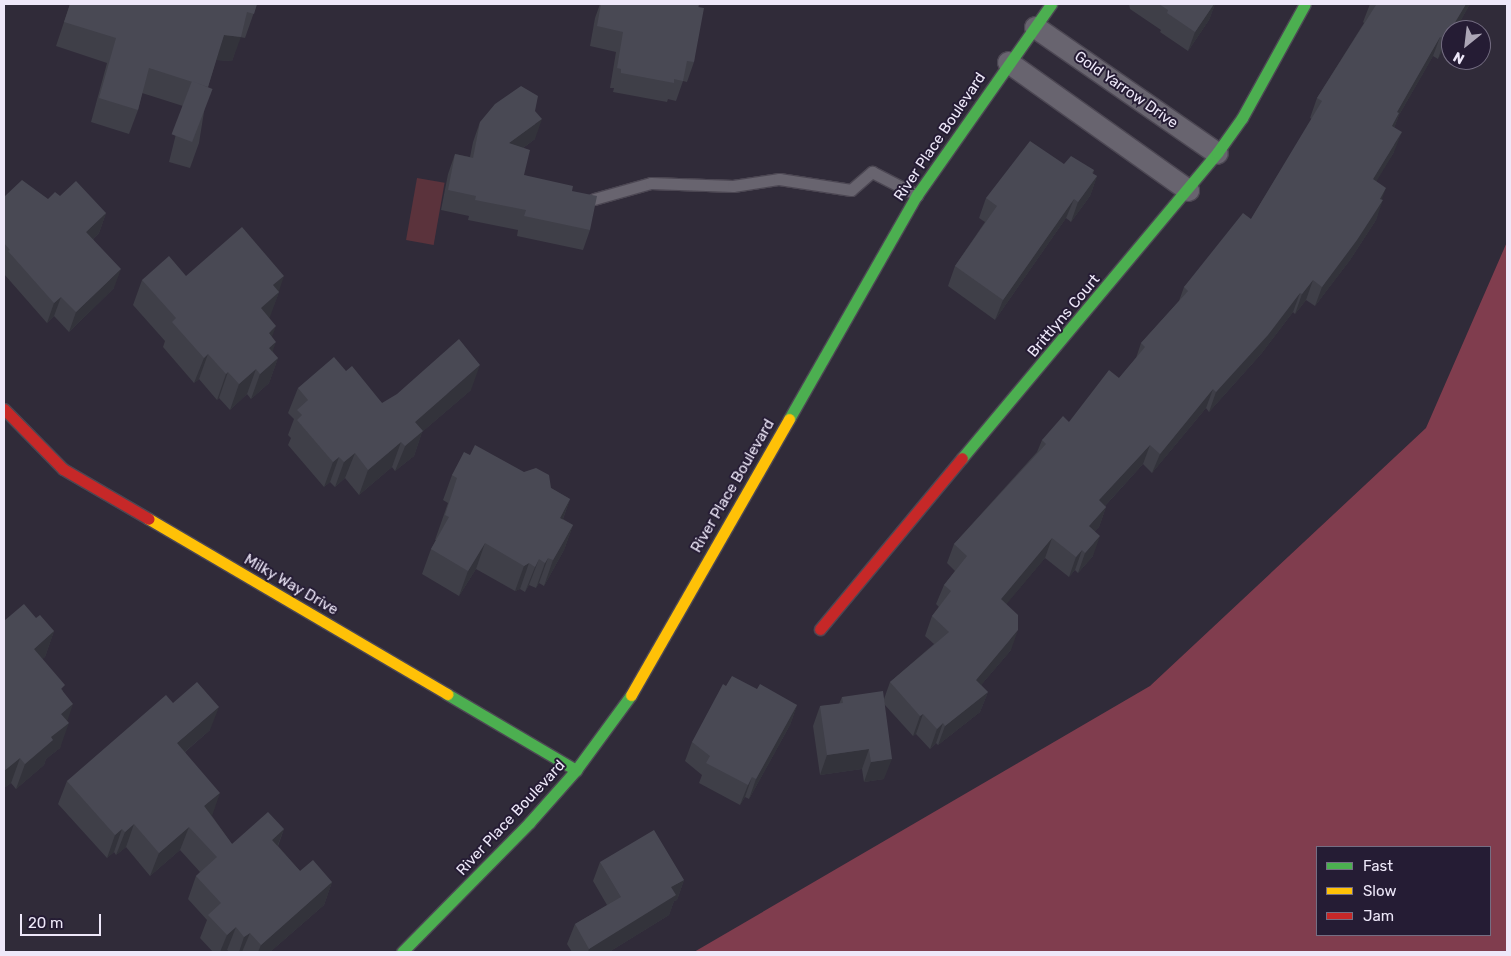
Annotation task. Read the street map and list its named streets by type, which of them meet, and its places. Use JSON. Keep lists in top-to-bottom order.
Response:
{
  "streets": {
    "street": [
      "Gold Yarrow Drive",
      "River Place Boulevard",
      "Brittlyns Court",
      "Milky Way Drive"
    ]
  },
  "crossings": [
    ["Gold Yarrow Drive", "River Place Boulevard"],
    ["Gold Yarrow Drive", "Brittlyns Court"],
    ["River Place Boulevard", "Milky Way Drive"]
  ],
  "legend": ["Fast", "Slow", "Jam"],
  "scale_bar": "20 m",
  "north": "bottom left"
}
